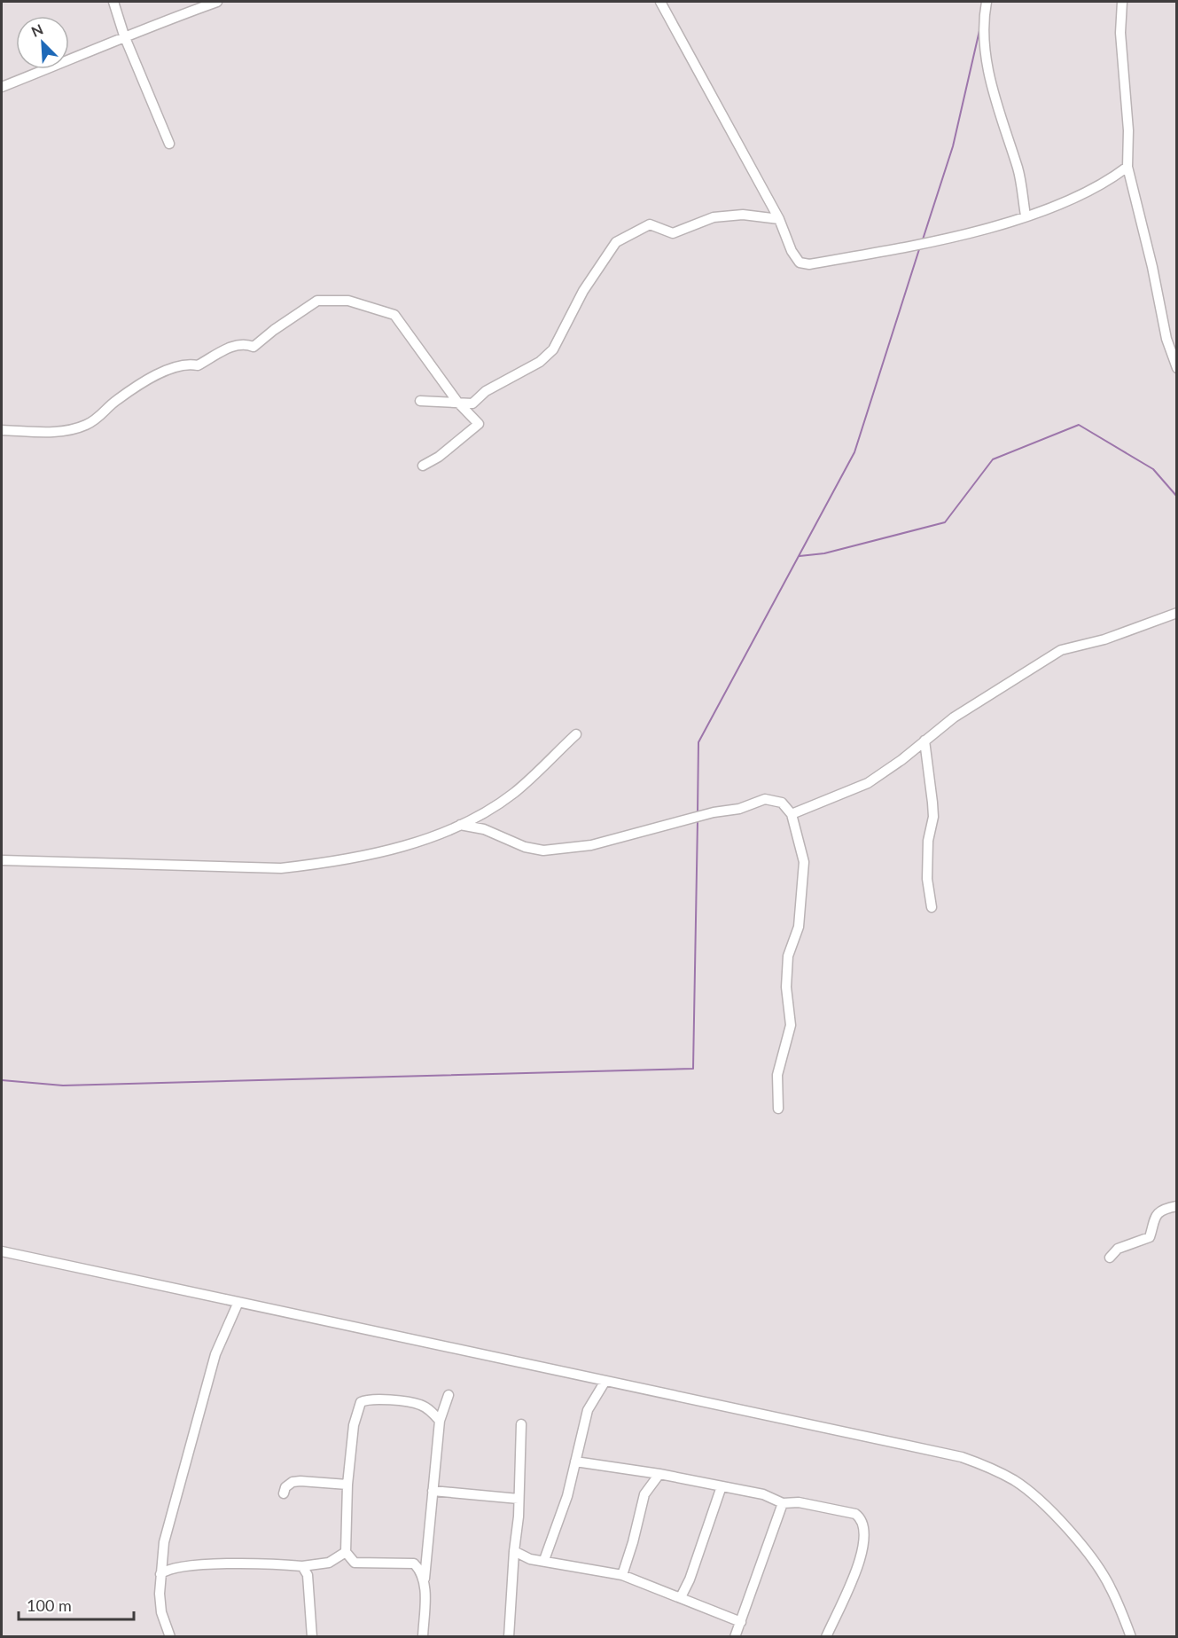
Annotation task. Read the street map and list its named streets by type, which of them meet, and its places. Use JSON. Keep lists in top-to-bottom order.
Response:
{
  "scale_bar": "100 m",
  "north": "top left"
}
